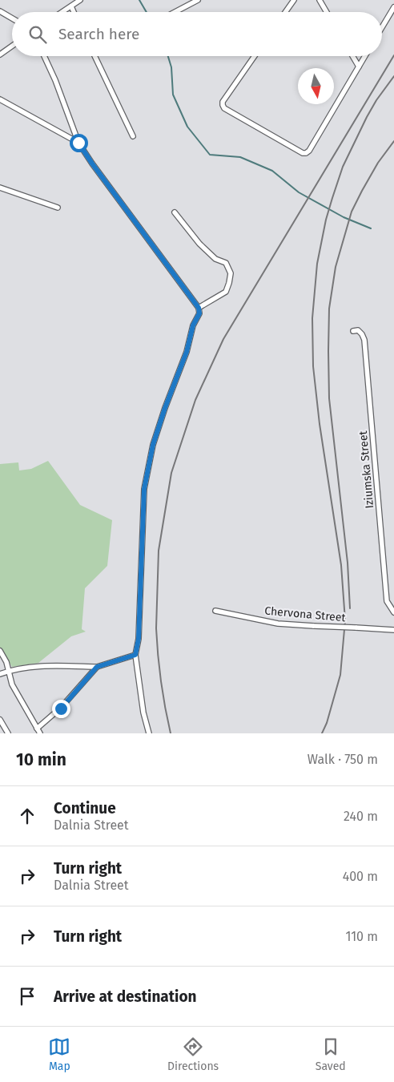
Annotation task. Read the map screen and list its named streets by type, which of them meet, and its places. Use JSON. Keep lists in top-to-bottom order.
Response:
{
  "streets": {
    "street": ["Iziumska Street", "Chervona Street"]
  },
  "north": "bottom",
  "page": {
    "search": "Search here",
    "heading": ["10 min", "Walk · 750 m"],
    "list": [
      ["Continue", "Dalnia Street", "240 m"],
      ["Turn right", "Dalnia Street", "400 m"],
      ["Turn right", "110 m"],
      "Arrive at destination"
    ],
    "nav": ["Map", "Directions", "Saved"]
  }
}
